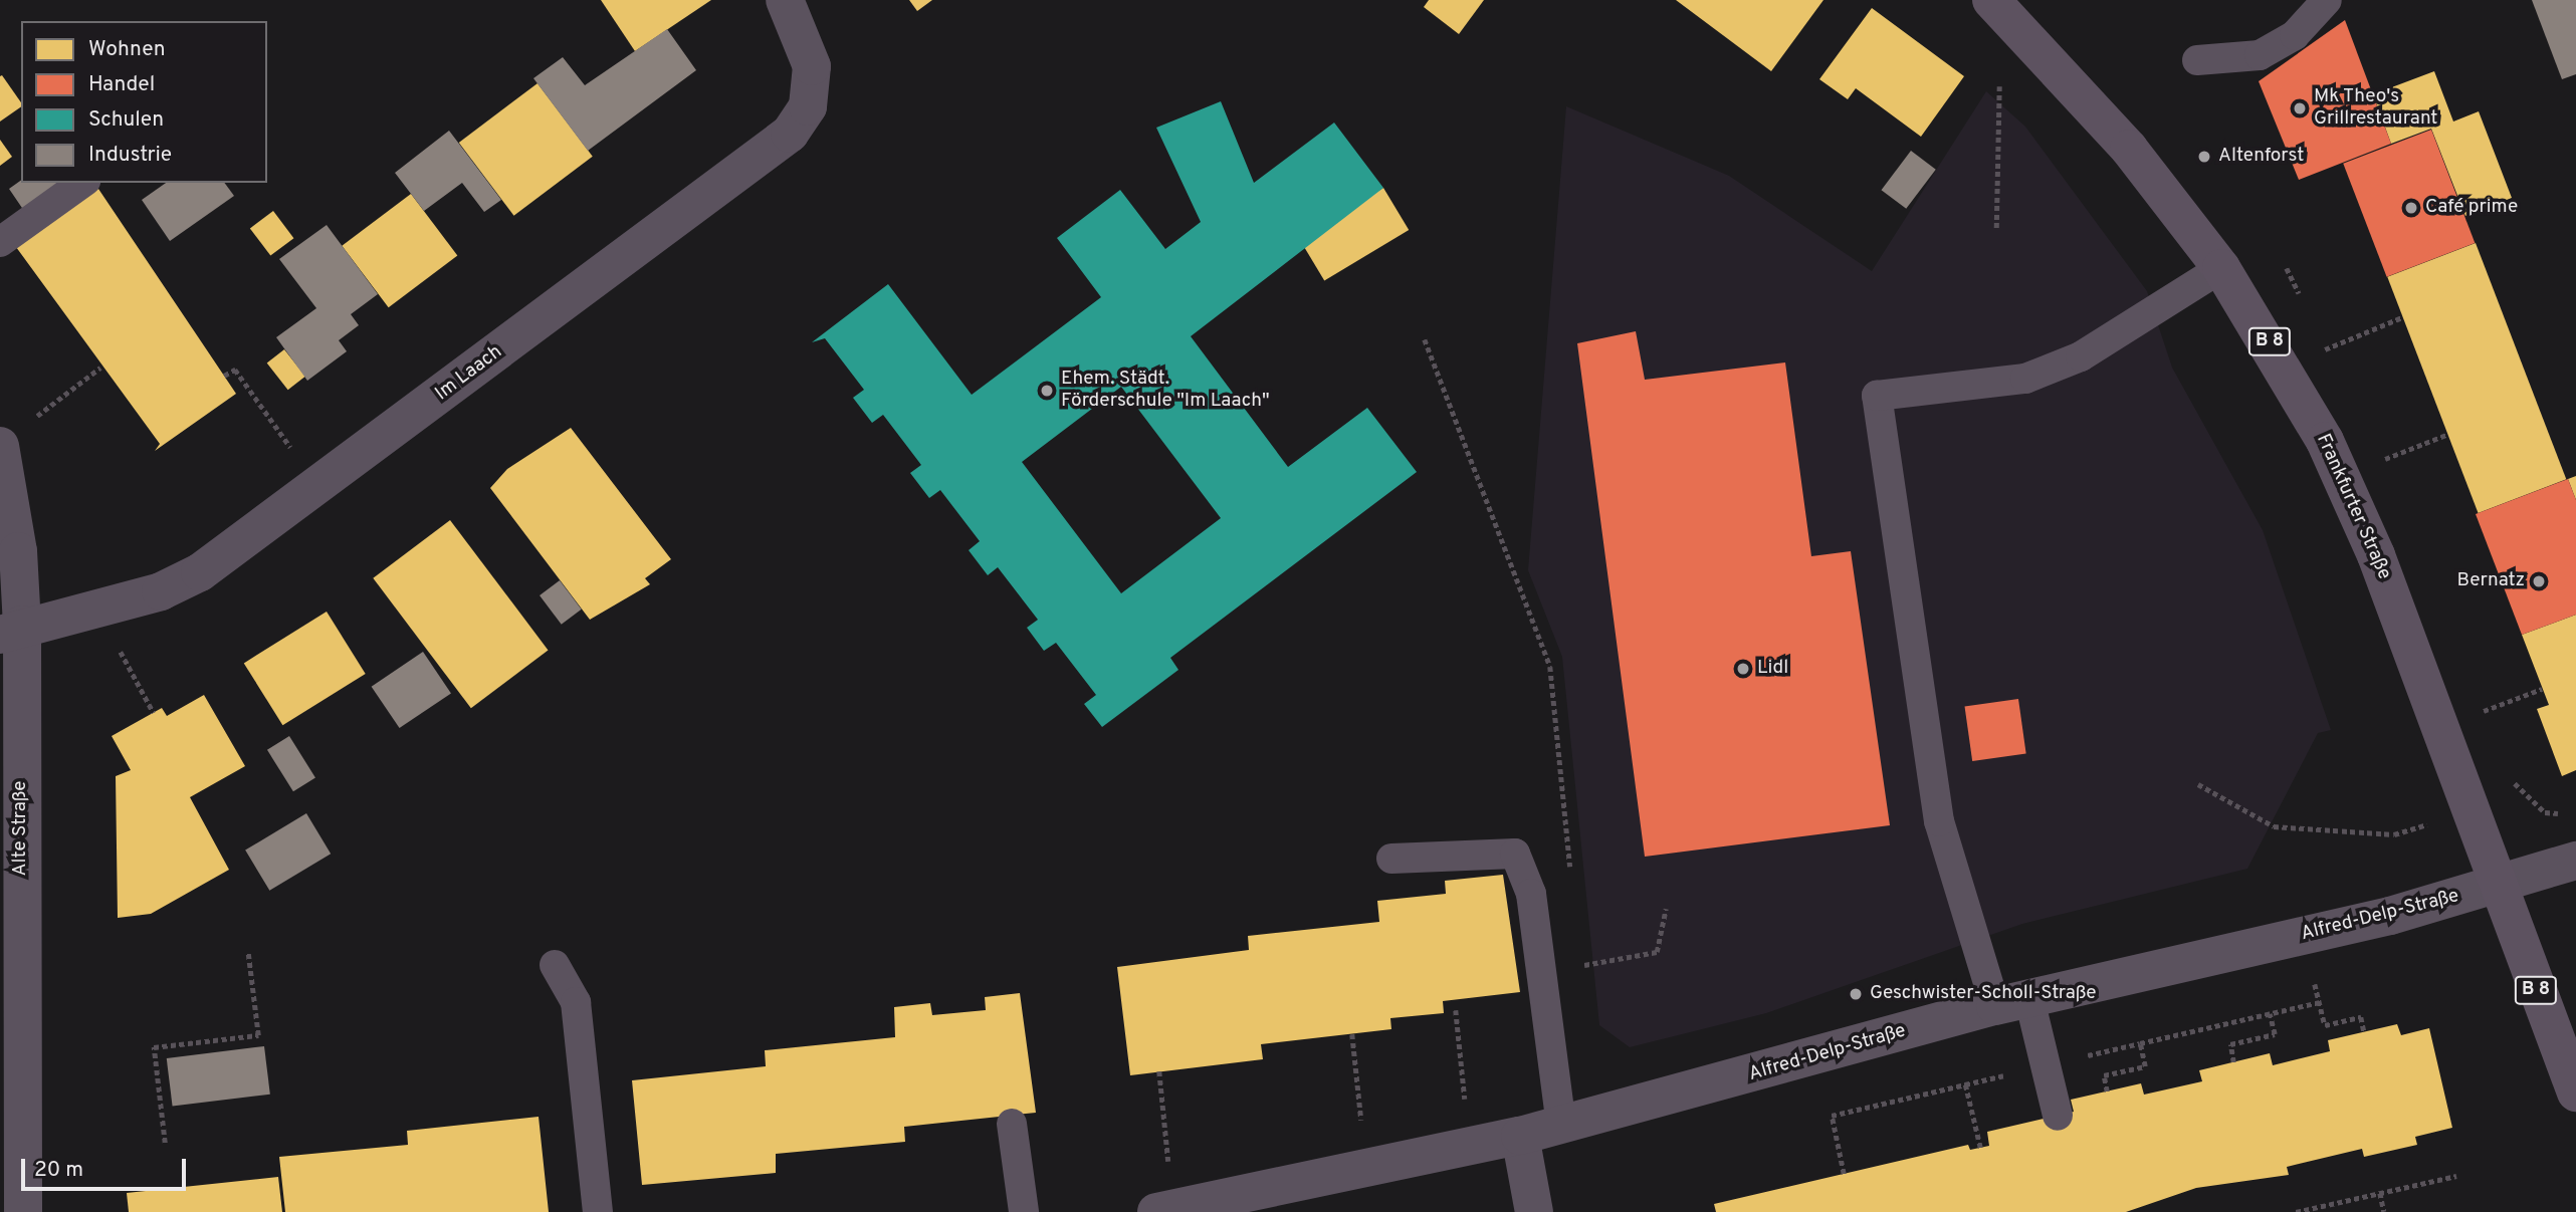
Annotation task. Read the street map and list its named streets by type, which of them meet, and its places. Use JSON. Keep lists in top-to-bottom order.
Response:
{
  "streets": {
    "main road": ["B 8", "Frankfurter Straße"],
    "street": ["Im Laach", "Alte Straße", "Alfred-Delp-Straße"]
  },
  "crossings": [
    ["Im Laach", "Alte Straße"],
    ["Frankfurter Straße", "Alfred-Delp-Straße"]
  ],
  "places": [
    "Mk Theo's Grillrestaurant",
    "Altenforst",
    "Café prime",
    "Ehem. Städt. Förderschule \"Im Laach\"",
    "Bernatz",
    "Lidl",
    "Geschwister-Scholl-Straße"
  ],
  "legend": [
    "Wohnen",
    "Handel",
    "Schulen",
    "Industrie"
  ],
  "scale_bar": "20 m"
}
